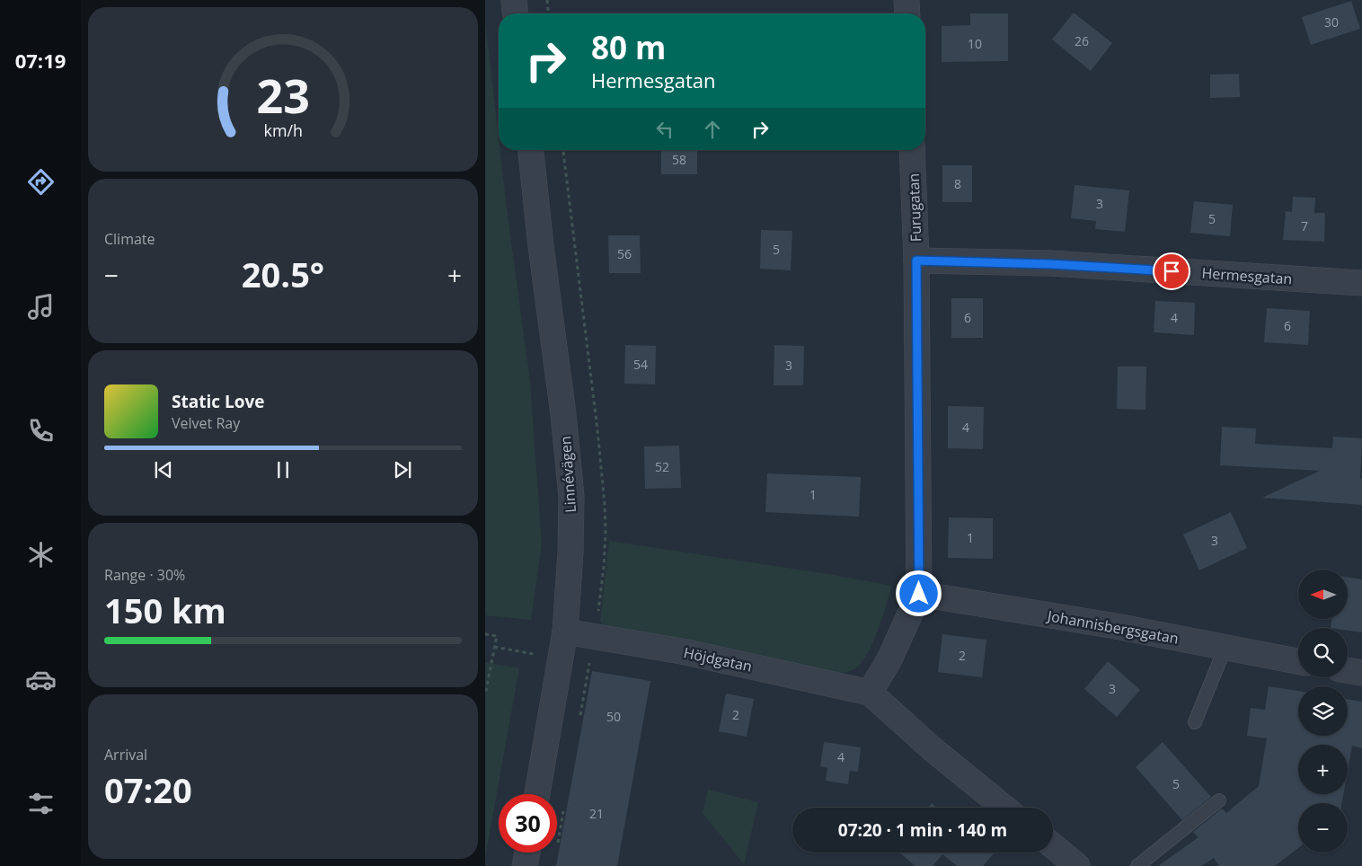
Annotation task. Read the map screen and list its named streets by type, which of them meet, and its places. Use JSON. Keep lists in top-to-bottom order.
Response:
{
  "streets": {
    "street": [
      "Furugatan",
      "Hermesgatan",
      "Linnévägen",
      "Johannisbergsgatan",
      "Höjdgatan"
    ]
  },
  "crossings": [
    ["Furugatan", "Hermesgatan"],
    ["Furugatan", "Johannisbergsgatan"],
    ["Linnévägen", "Höjdgatan"]
  ],
  "house_numbers": [
    "30",
    "26",
    "10",
    "58",
    "8",
    "3",
    "5",
    "7",
    "5",
    "56",
    "6",
    "4",
    "6",
    "54",
    "3",
    "4",
    "52",
    "1",
    "1",
    "3",
    "2",
    "3",
    "2",
    "50",
    "4",
    "5",
    "21"
  ],
  "north": "left",
  "page": {
    "tabs": "07:19",
    "turn": ["80 m", "Hermesgatan"],
    "tile": [
      "Climate",
      ["Range · 30%", "150 km"],
      ["Arrival", "07:20"]
    ],
    "heat": ["−", "20.5°", "+"],
    "song": ["Static Love", "Velvet Ray"],
    "map_buttons": ["+", "−"],
    "limit": "30",
    "trip": "07:20 · 1 min · 140 m",
    "gauge": ["23", "km/h"]
  }
}
